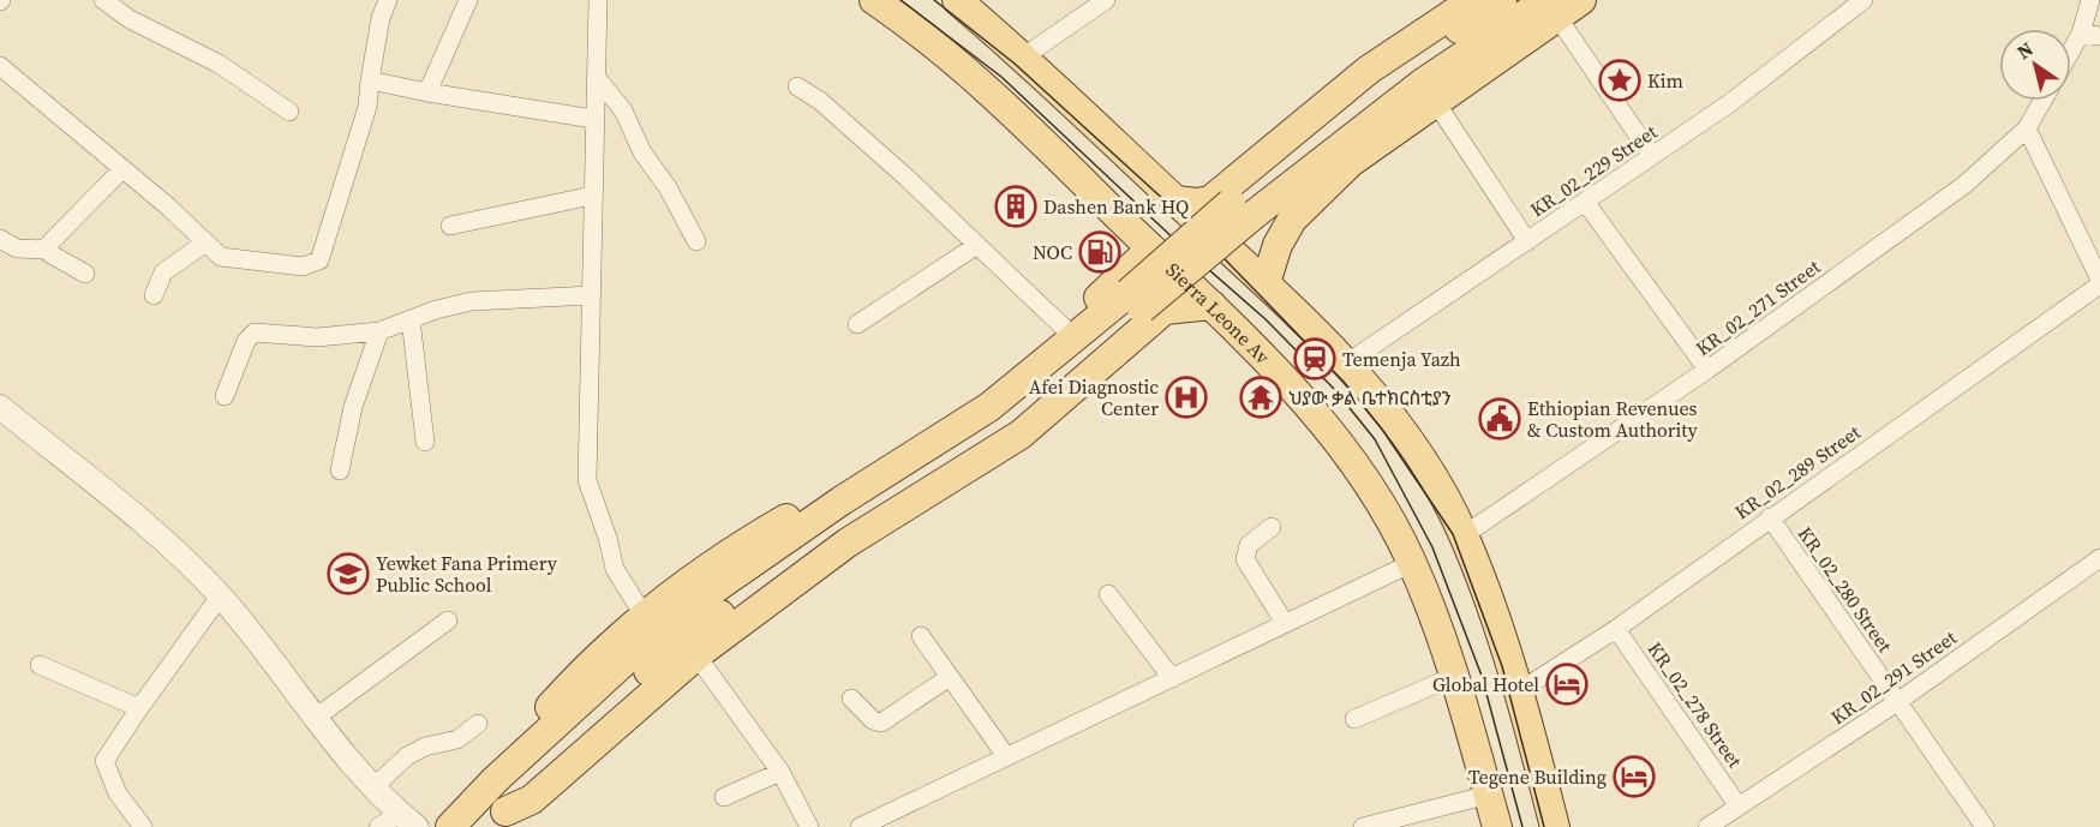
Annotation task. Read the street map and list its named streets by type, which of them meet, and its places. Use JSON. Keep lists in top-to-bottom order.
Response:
{
  "streets": {
    "main road": ["Sierra Leone Av"],
    "street": [
      "KR_02_229 Street",
      "KR_02_271 Street",
      "KR_02_289 Street",
      "KR_02_280 Street",
      "KR_02_291 Street",
      "KR_02_278 Street"
    ]
  },
  "crossings": [
    ["KR_02_289 Street", "KR_02_280 Street"],
    ["KR_02_289 Street", "KR_02_278 Street"],
    ["KR_02_280 Street", "KR_02_291 Street"],
    ["KR_02_291 Street", "KR_02_278 Street"]
  ],
  "places": {
    "place": ["Kim"],
    "building": ["Dashen Bank HQ"],
    "fuel station": ["NOC"],
    "station": ["Temenja Yazh"],
    "hospital": ["Afei Diagnostic Center"],
    "temple": ["ህያው ቃል ቤተክርስቲያን"],
    "public building": ["Ethiopian Revenues & Custom Authority"],
    "school or university": ["Yewket Fana Primery Public School"],
    "hotel": ["Global Hotel", "Tegene Building"]
  },
  "north": "top left"
}
